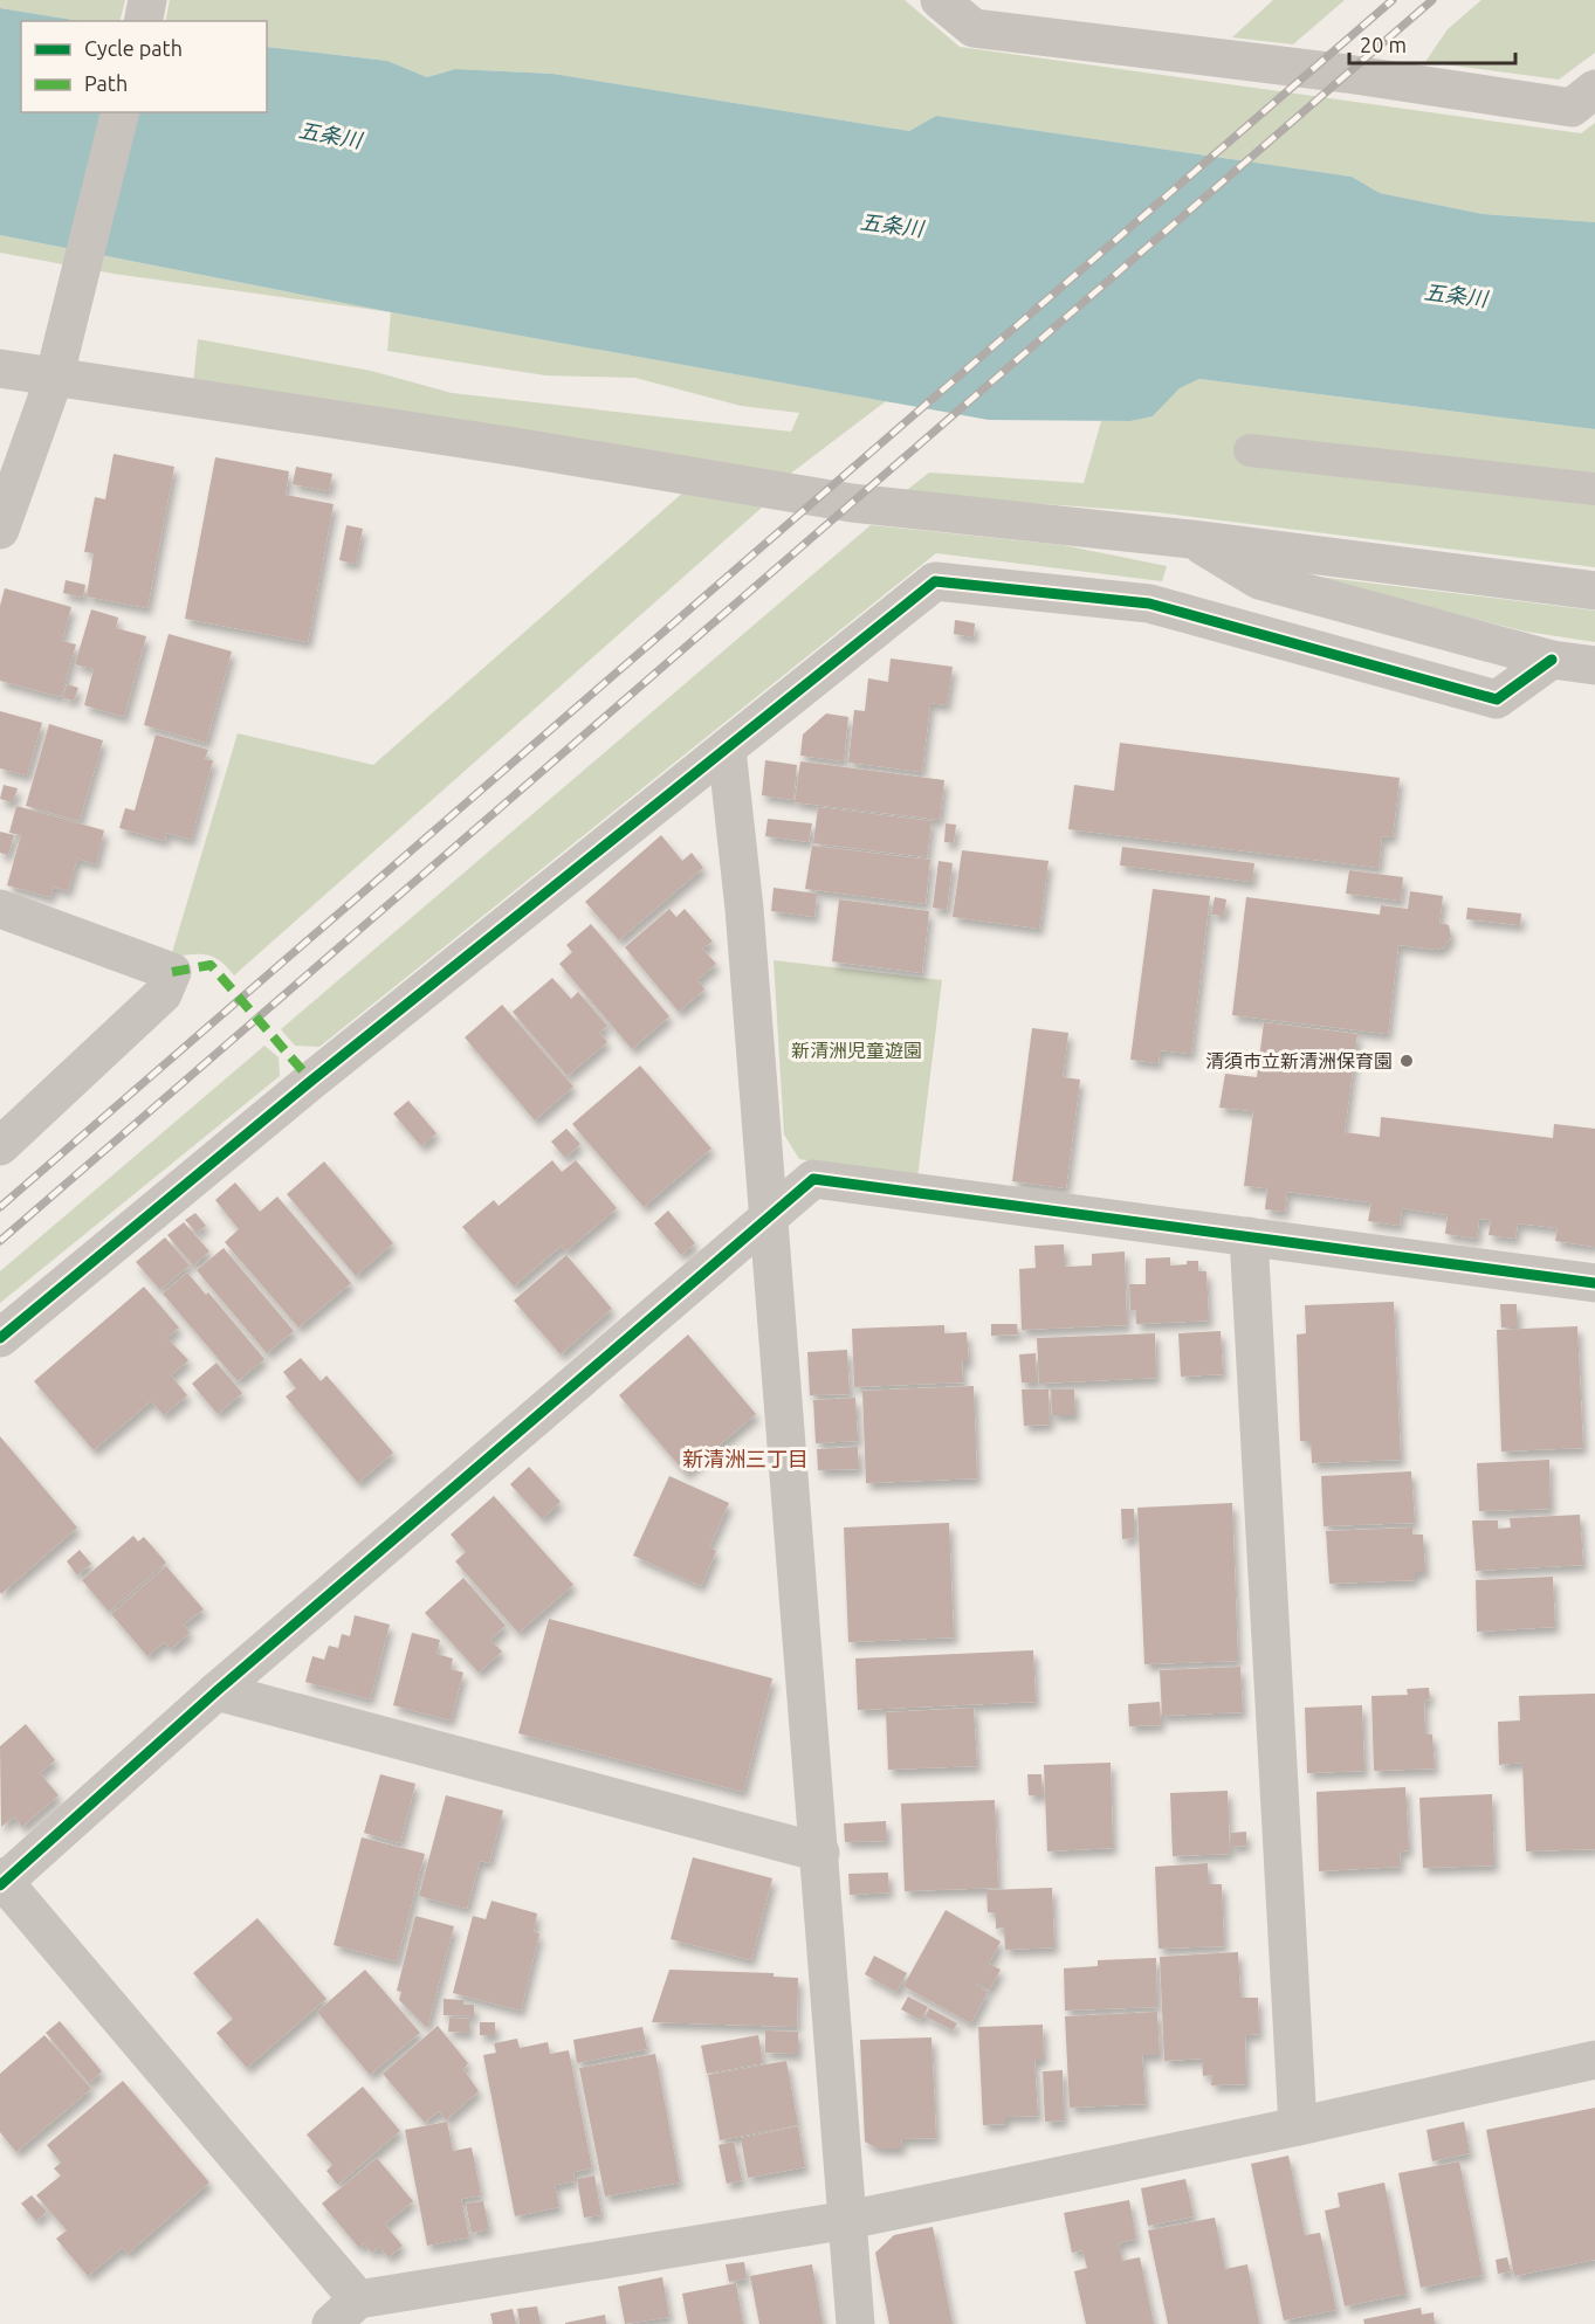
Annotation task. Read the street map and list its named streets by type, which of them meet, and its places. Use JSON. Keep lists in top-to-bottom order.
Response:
{
  "districts": ["新清洲三丁目"],
  "water": ["五条川"],
  "parks": ["新清洲児童遊園"],
  "places": ["清須市立新清洲保育園"],
  "legend": ["Cycle path", "Path"],
  "scale_bar": "20 m"
}
